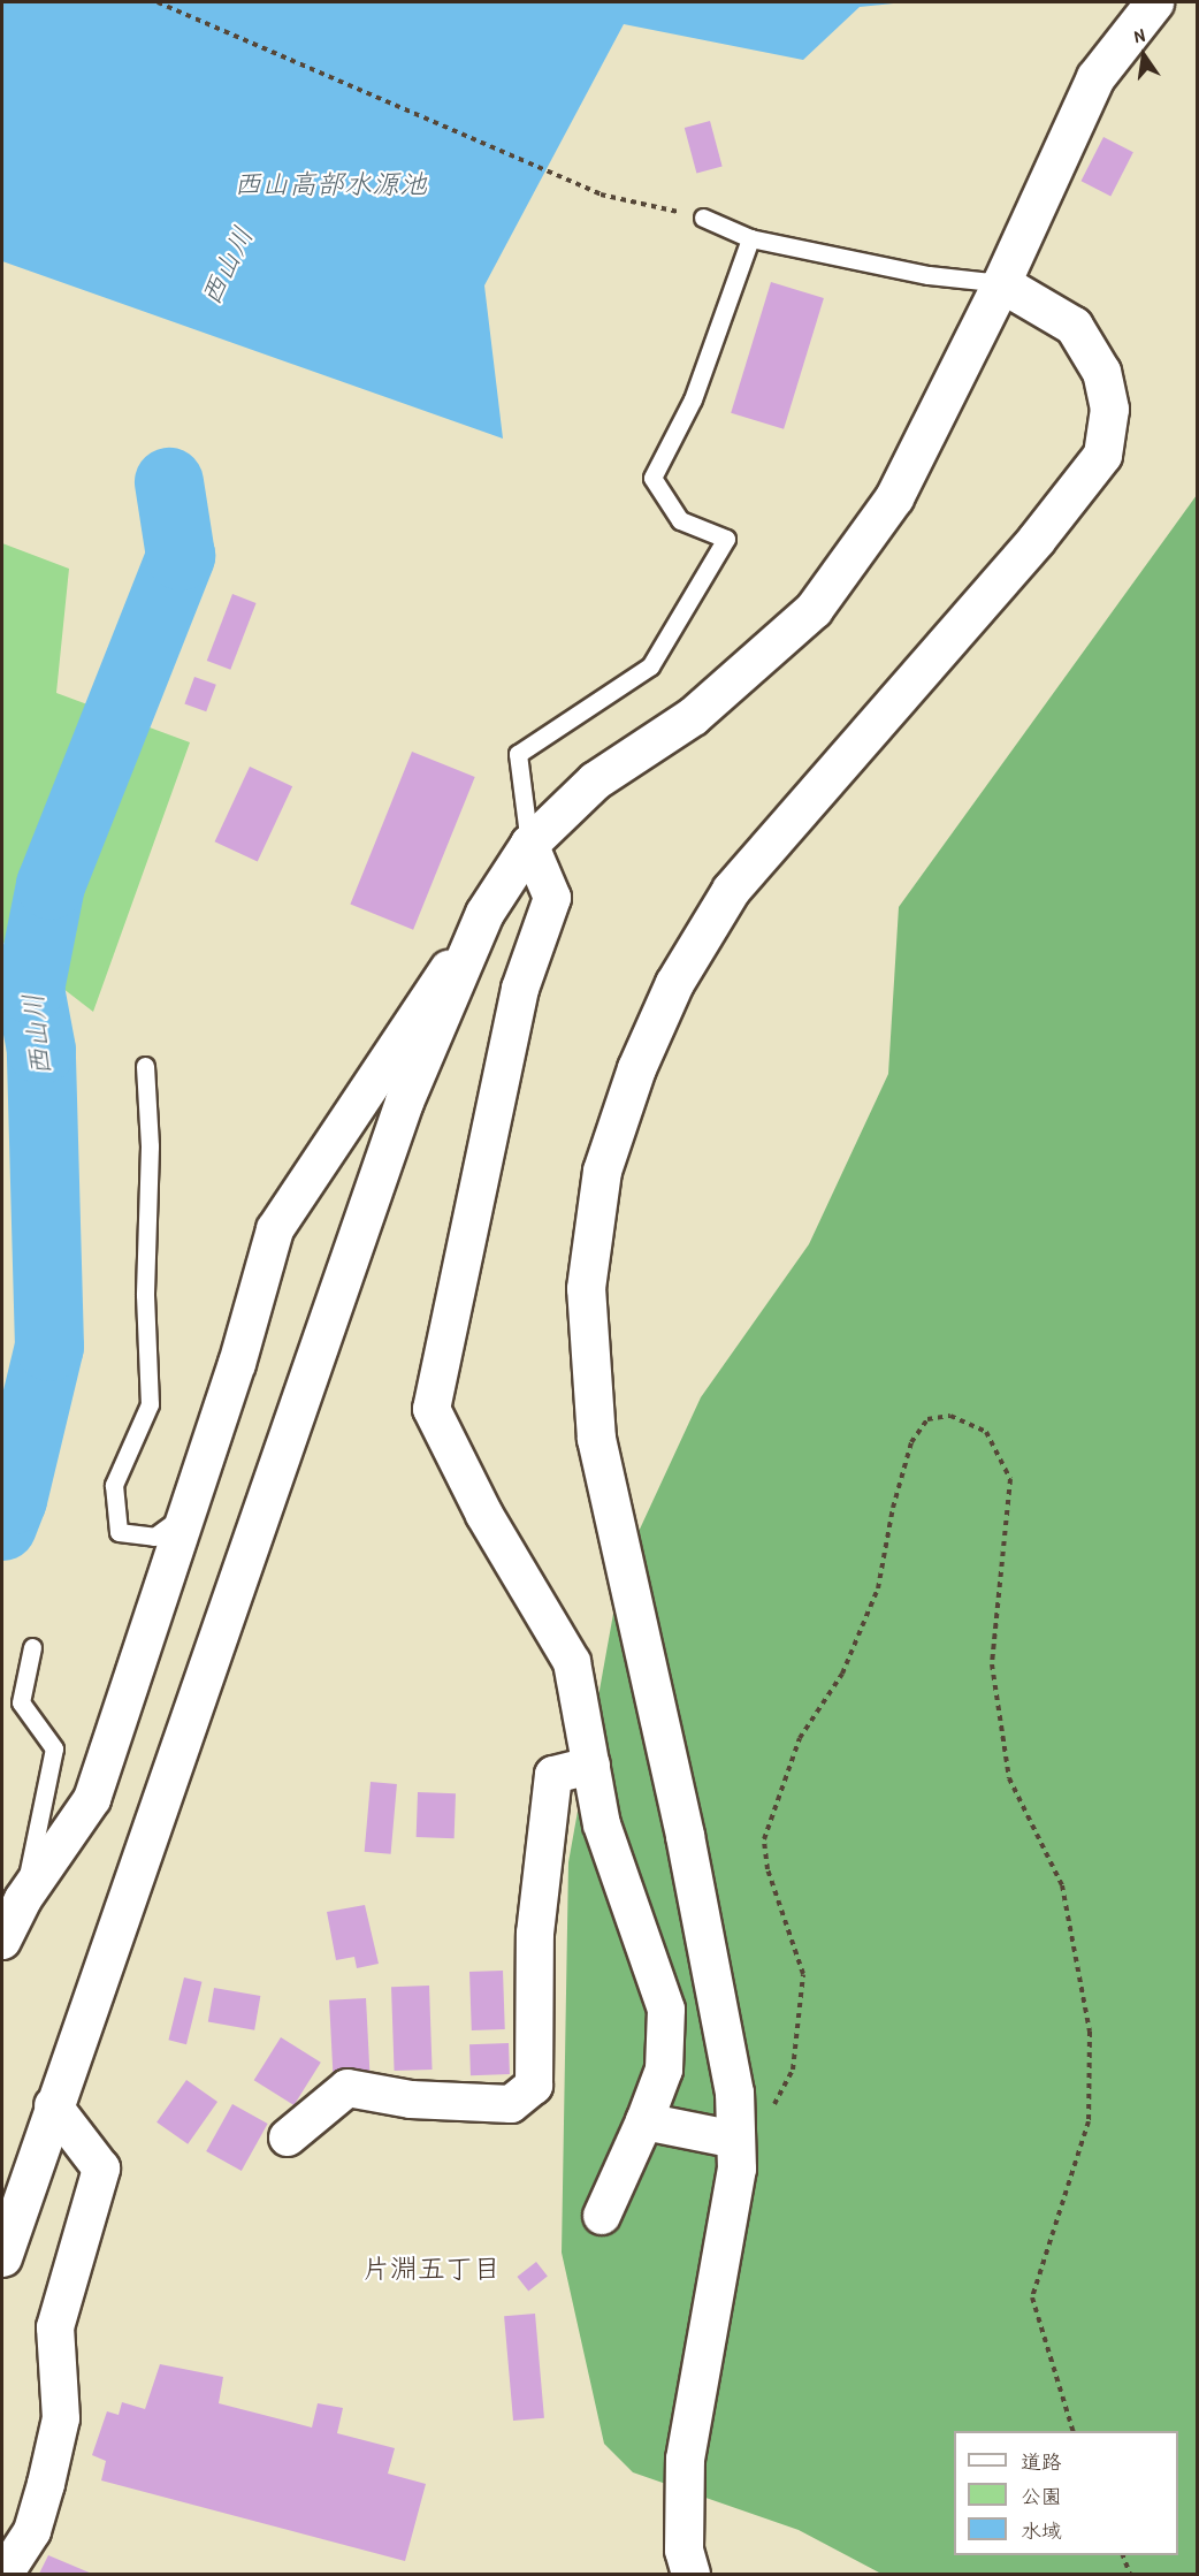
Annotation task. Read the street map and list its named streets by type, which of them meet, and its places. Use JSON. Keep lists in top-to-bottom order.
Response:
{
  "districts": ["片淵五丁目"],
  "water": ["西山高部水源池", "西山川"],
  "legend": ["道路", "公園", "水域"],
  "north": "top"
}
